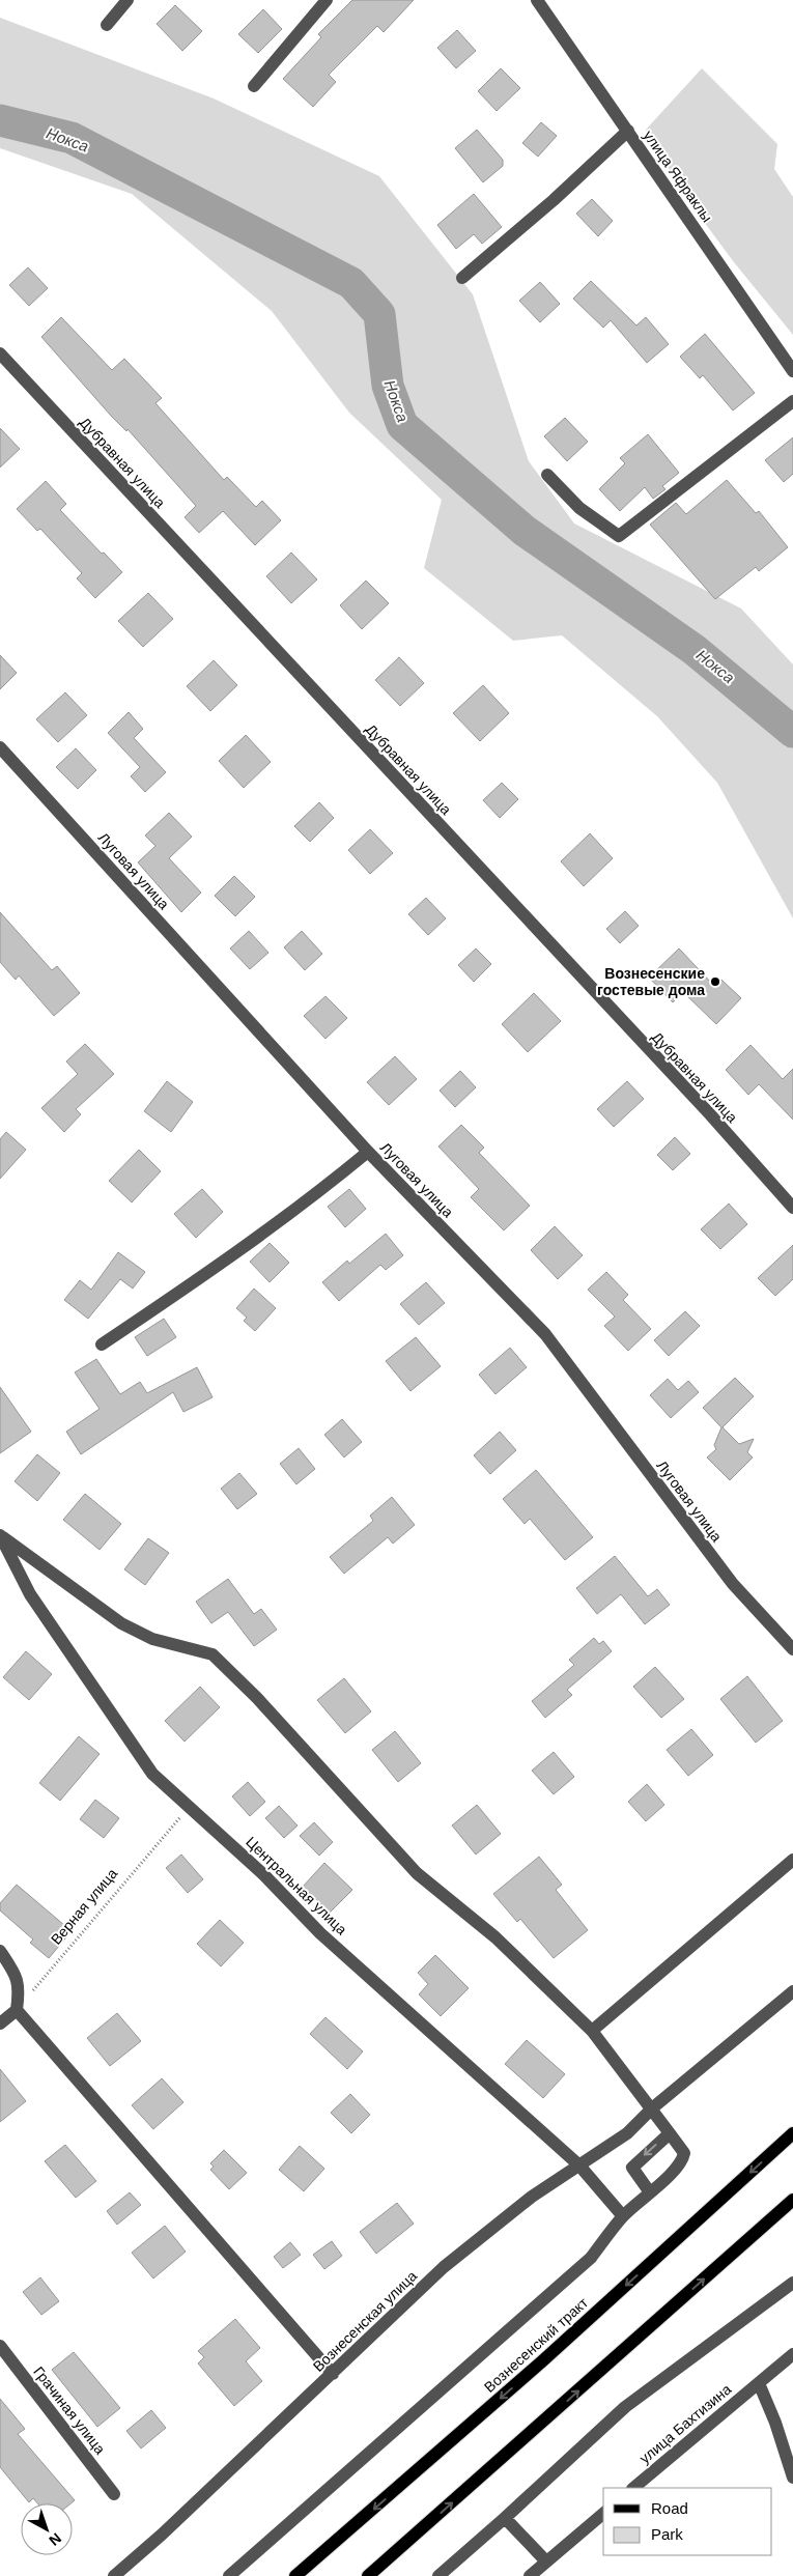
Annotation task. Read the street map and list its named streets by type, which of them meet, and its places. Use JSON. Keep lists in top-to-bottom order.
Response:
{
  "streets": {
    "main road": ["Вознесенский тракт"],
    "street": [
      "улица Яфраклы",
      "Дубравная улица",
      "Луговая улица",
      "Центральная улица",
      "Вознесенская улица",
      "Грачиная улица",
      "улица Бахтизина"
    ],
    "path": ["Верная улица"]
  },
  "crossings": [
    ["Центральная улица", "Верная улица"],
    ["Центральная улица", "Вознесенская улица"]
  ],
  "water": ["Нокса"],
  "places": ["Вознесенские гостевые дома"],
  "legend": ["Road", "Park"],
  "north": "bottom right"
}
